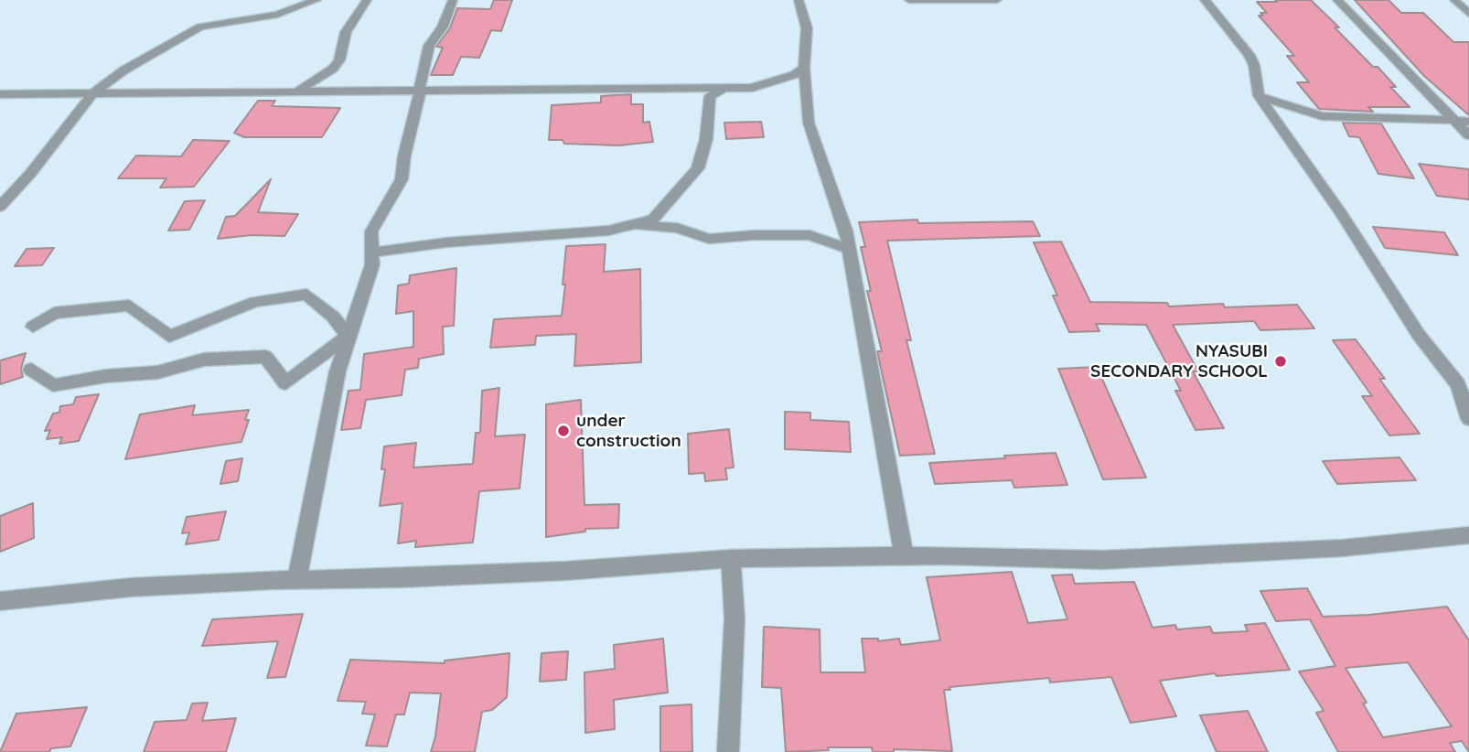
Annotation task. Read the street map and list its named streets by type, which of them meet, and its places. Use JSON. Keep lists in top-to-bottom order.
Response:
{
  "places": ["NYASUBI SECONDARY SCHOOL", "under construction"]
}
